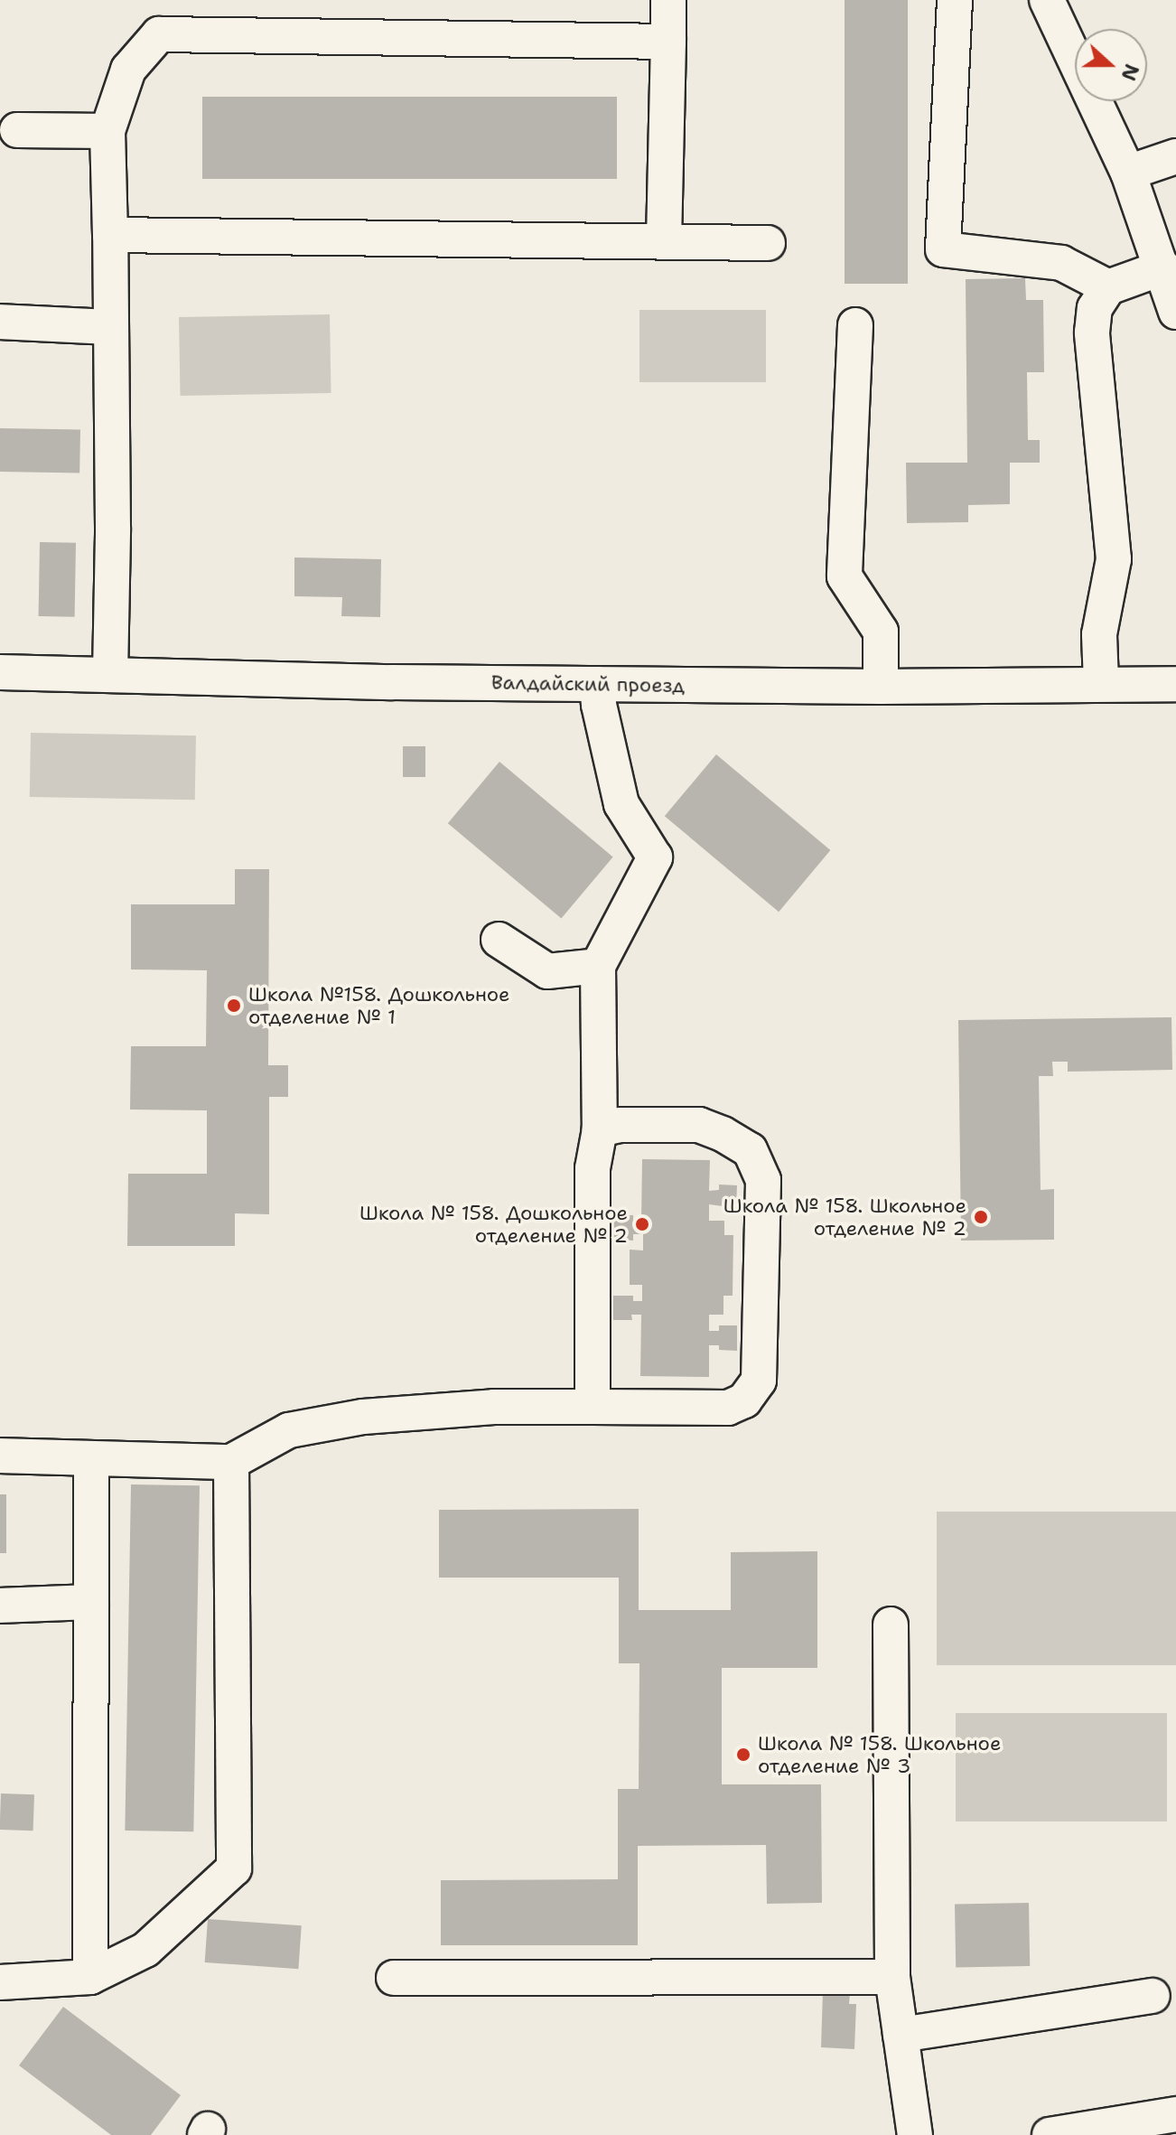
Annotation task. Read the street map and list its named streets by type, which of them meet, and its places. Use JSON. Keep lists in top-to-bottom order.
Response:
{
  "streets": {
    "street": ["Валдайский проезд"]
  },
  "places": [
    "Школа №158. Дошкольное отделение № 1",
    "Школа № 158. Школьное отделение № 2",
    "Школа № 158. Дошкольное отделение № 2",
    "Школа № 158. Школьное отделение № 3"
  ],
  "north": "right"
}
